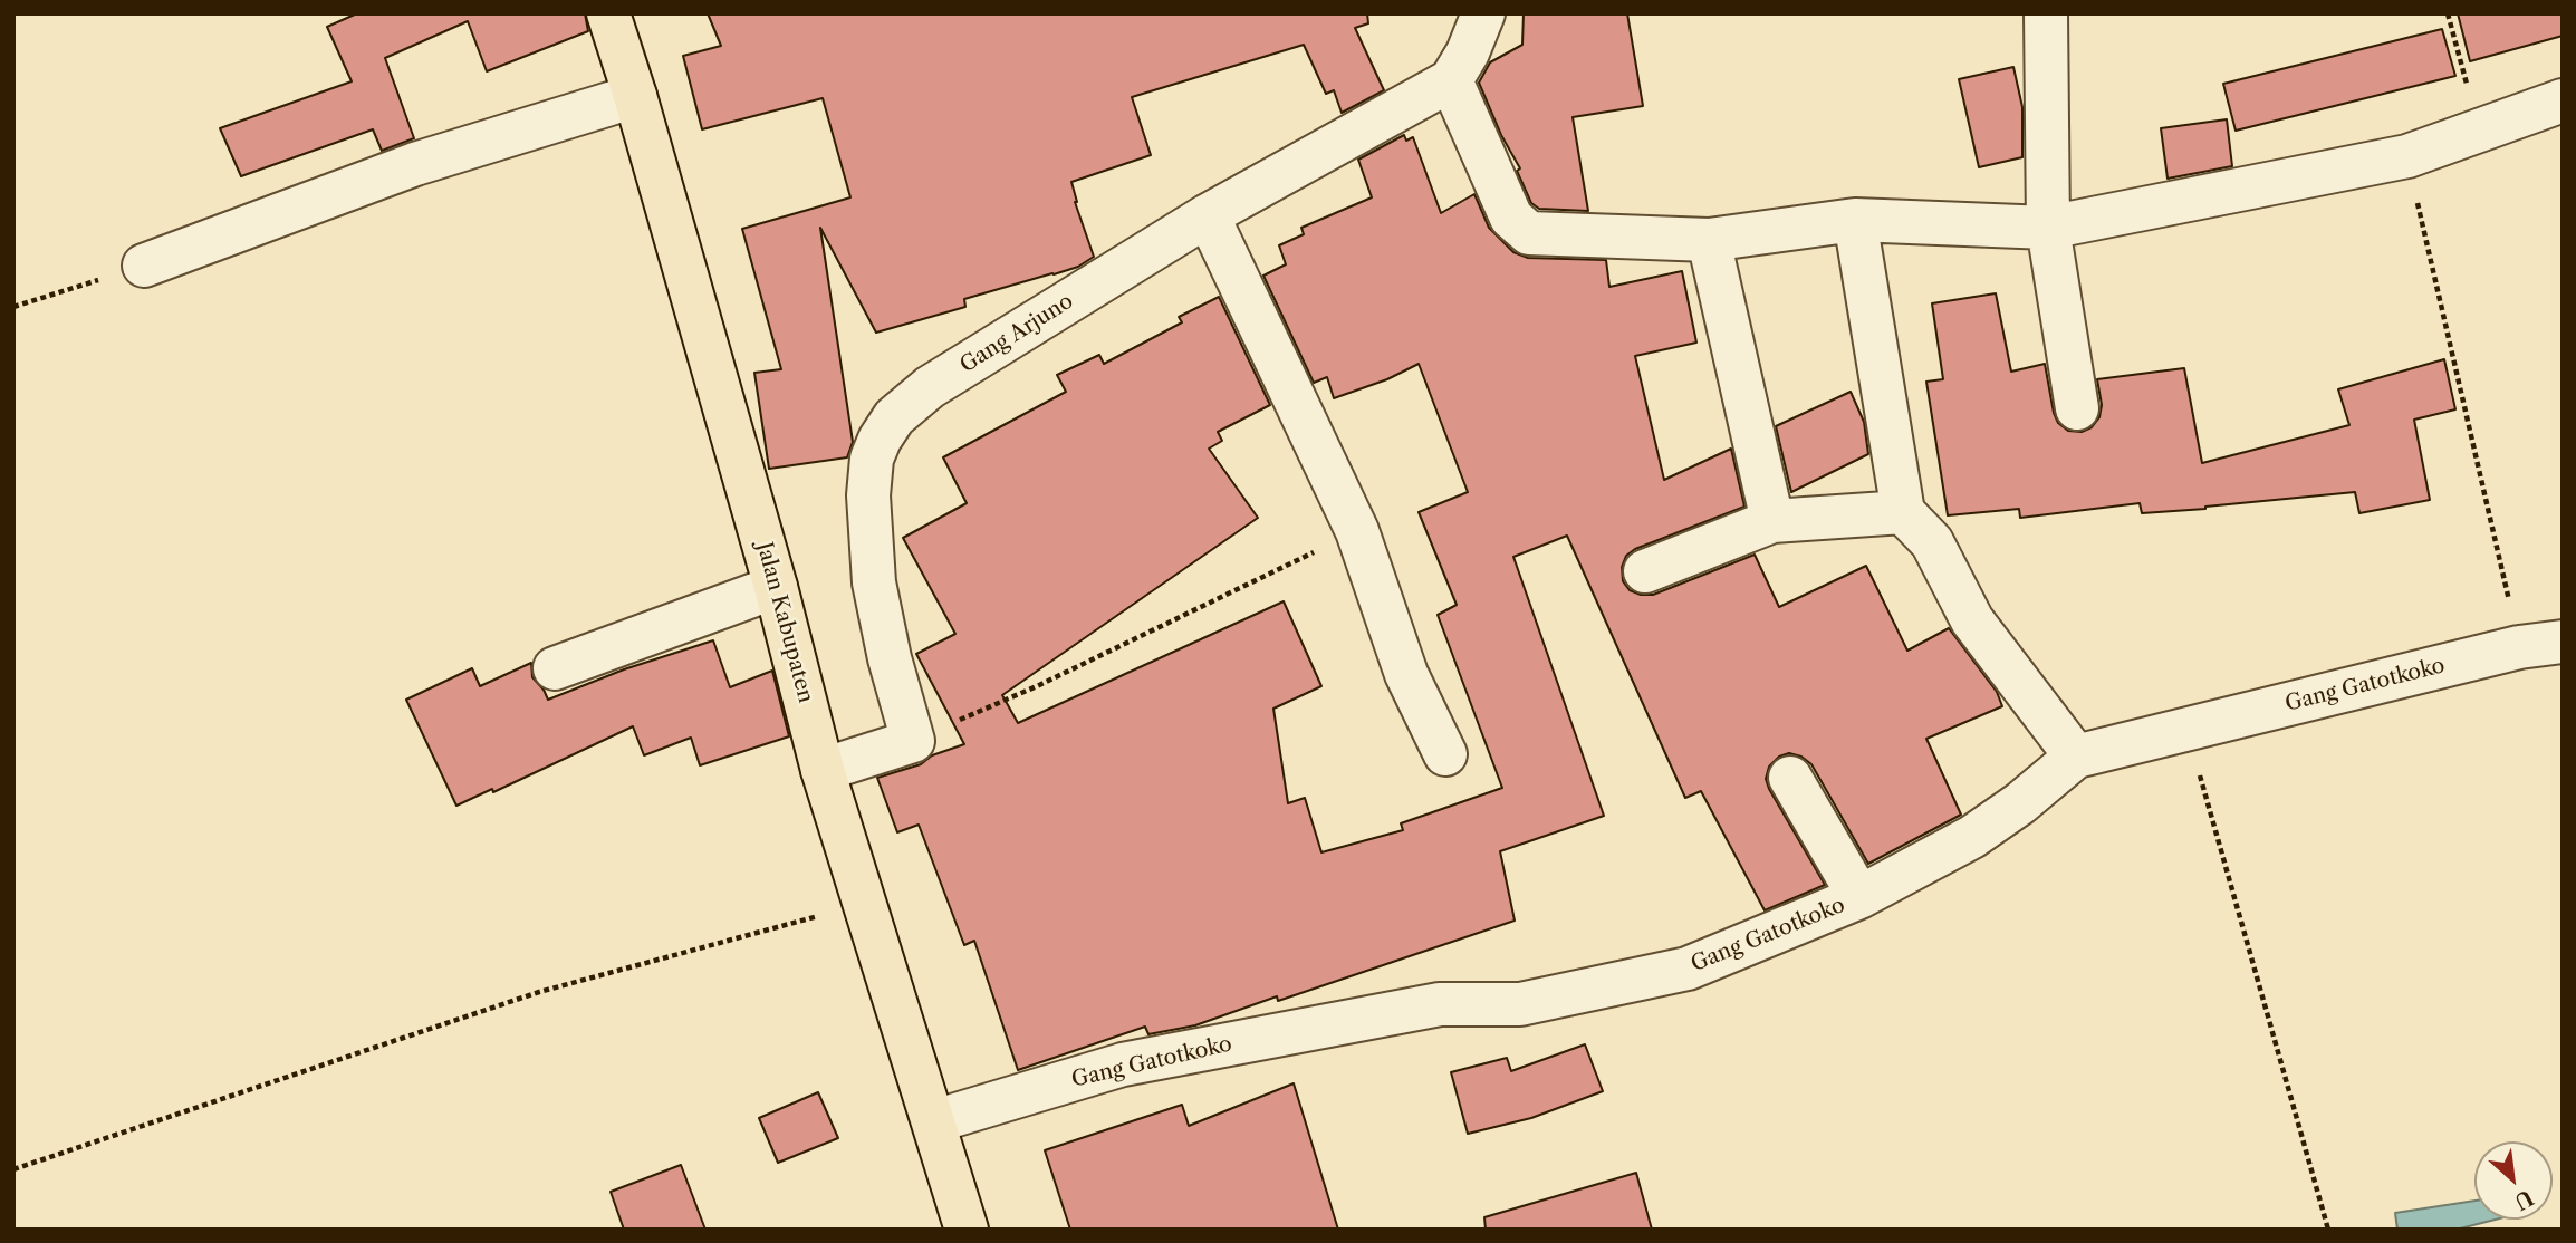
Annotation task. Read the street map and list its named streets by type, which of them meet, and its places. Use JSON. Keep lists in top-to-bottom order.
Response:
{
  "streets": {
    "main road": ["Jalan Kabupaten"],
    "street": ["Gang Arjuno", "Gang Gatotkoko"]
  },
  "crossings": [
    ["Jalan Kabupaten", "Gang Gatotkoko"]
  ],
  "north": "bottom right"
}
